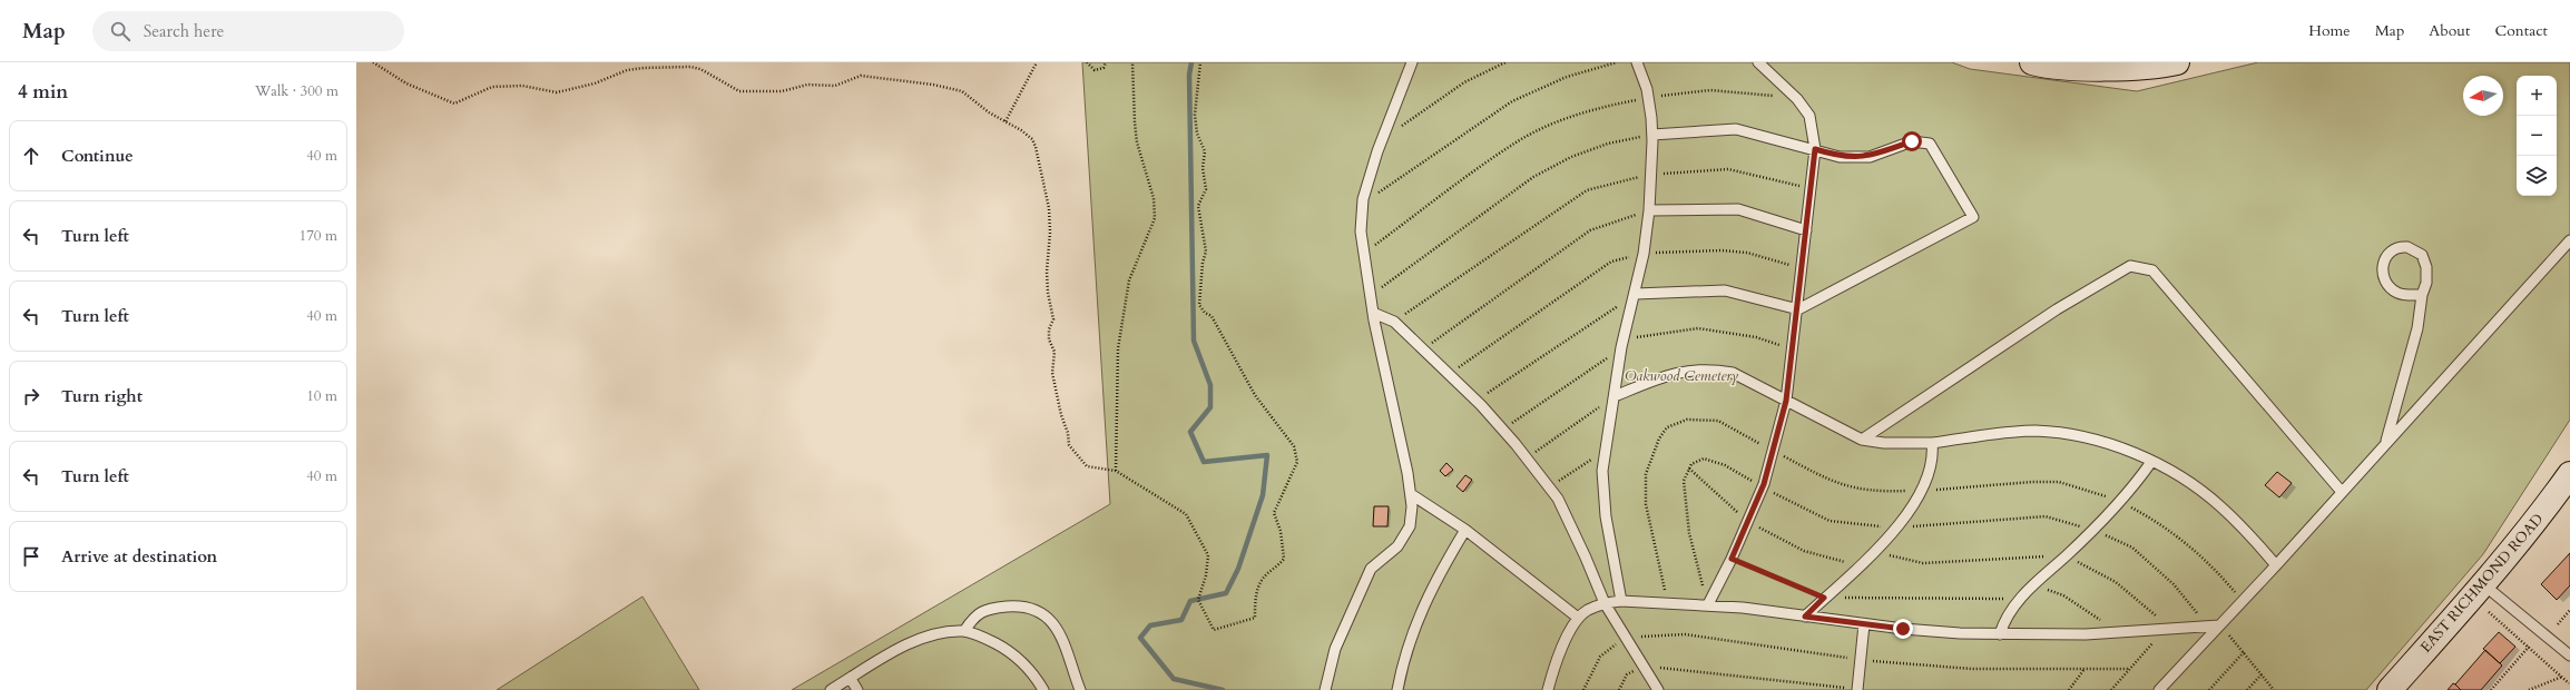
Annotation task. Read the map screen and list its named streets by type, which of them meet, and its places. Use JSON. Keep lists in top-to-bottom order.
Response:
{
  "streets": {
    "street": ["EAST RICHMOND ROAD"]
  },
  "parks": ["Oakwood Cemetery"],
  "north": "left",
  "page": {
    "header": "Map",
    "search": "Search here",
    "nav": [
      "Home",
      "Map",
      "About",
      "Contact"
    ],
    "heading": ["4 min", "Walk · 300 m"],
    "map_buttons": ["+", "−"],
    "list": [
      ["Continue", "40 m"],
      ["Turn left", "170 m"],
      ["Turn left", "40 m"],
      ["Turn right", "10 m"],
      ["Turn left", "40 m"],
      "Arrive at destination"
    ]
  }
}
